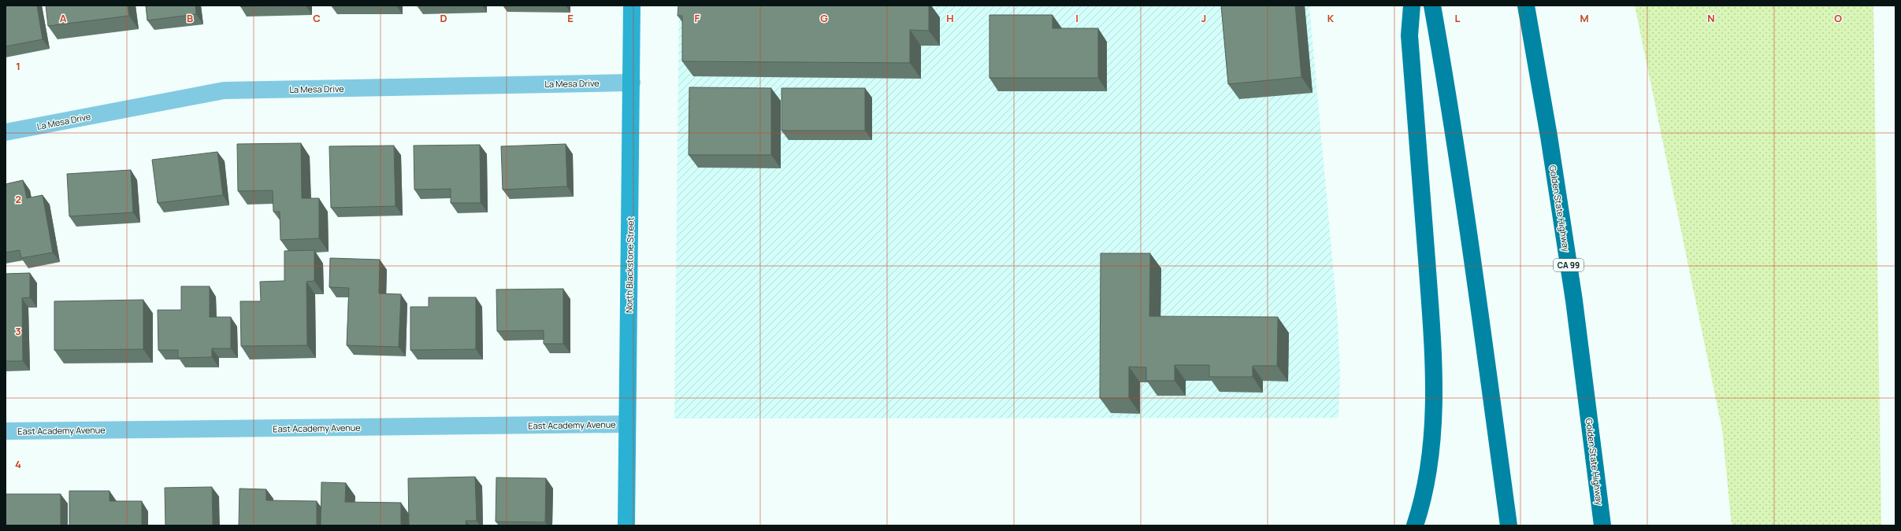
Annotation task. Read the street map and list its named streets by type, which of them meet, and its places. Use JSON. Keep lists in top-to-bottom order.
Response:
{
  "streets": {
    "highway": ["Golden State Highway", "CA 99"],
    "main road": ["North Blackstone Street"],
    "street": ["La Mesa Drive", "East Academy Avenue"]
  },
  "crossings": [
    ["La Mesa Drive", "North Blackstone Street"],
    ["North Blackstone Street", "East Academy Avenue"]
  ],
  "grid": {
    "columns": [
      "A",
      "B",
      "C",
      "D",
      "E",
      "F",
      "G",
      "H",
      "I",
      "J",
      "K",
      "L",
      "M",
      "N",
      "O"
    ],
    "rows": [
      "1",
      "2",
      "3",
      "4"
    ]
  }
}
